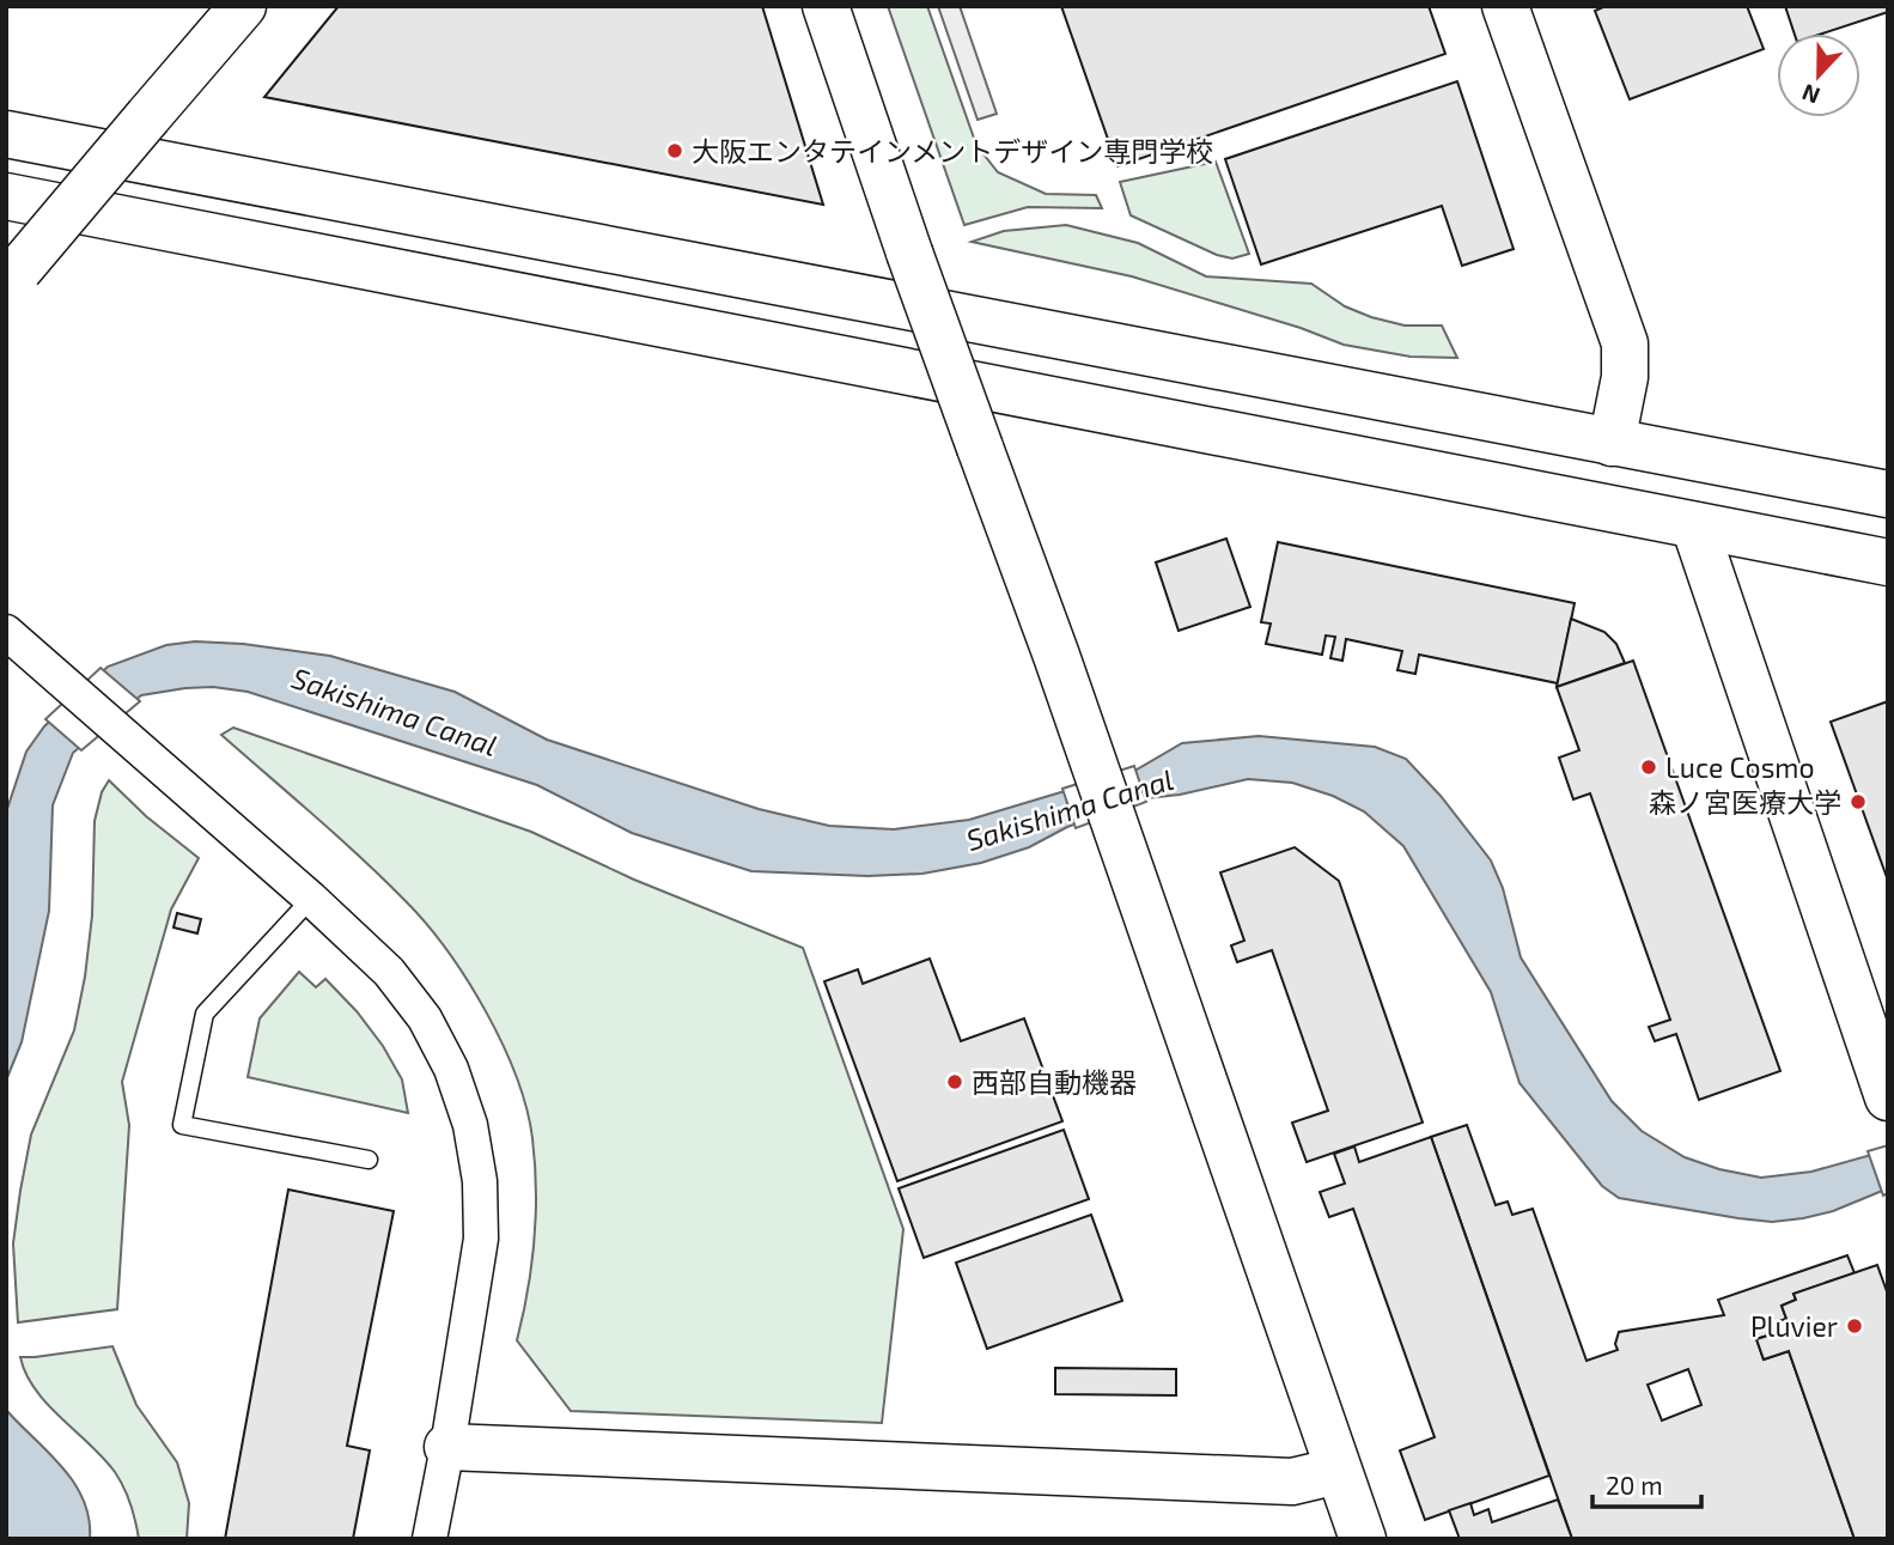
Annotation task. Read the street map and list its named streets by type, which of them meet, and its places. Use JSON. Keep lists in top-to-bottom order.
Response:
{
  "water": ["Sakishima Canal"],
  "places": [
    "大阪エンタテインメントデザイン専門学校",
    "Luce Cosmo",
    "森ノ宮医療大学",
    "西部自動機器",
    "Pluvier"
  ],
  "scale_bar": "20 m",
  "north": "bottom"
}
